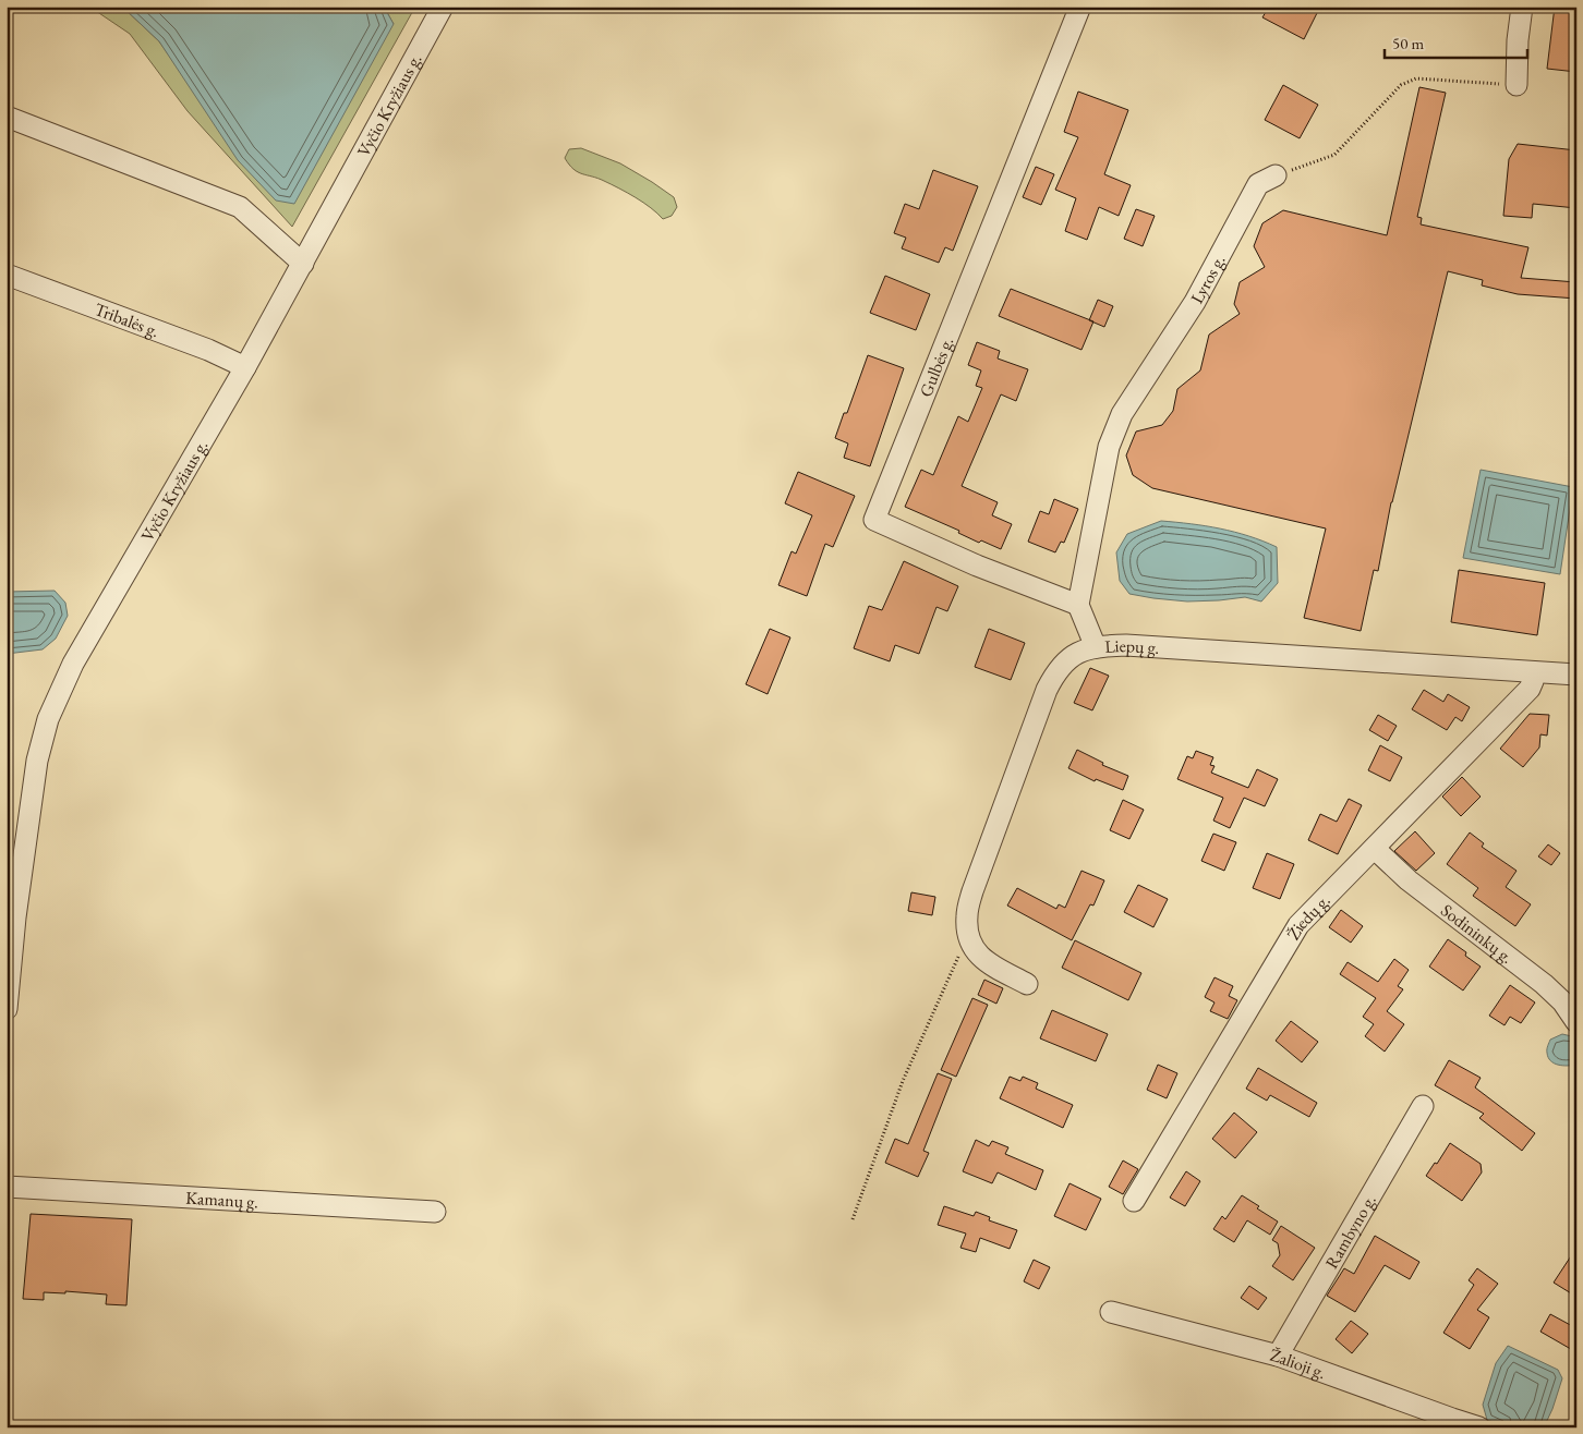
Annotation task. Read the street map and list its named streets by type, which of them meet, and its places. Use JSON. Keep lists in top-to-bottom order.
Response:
{
  "streets": {
    "street": [
      "Vyčio Kryžiaus g.",
      "Lyros g.",
      "Tribalės g.",
      "Gulbės g.",
      "Liepų g.",
      "Žiedų g.",
      "Sodininkų g.",
      "Kamanų g.",
      "Rambyno g.",
      "Žalioji g."
    ]
  },
  "crossings": [
    ["Vyčio Kryžiaus g.", "Tribalės g."],
    ["Lyros g.", "Gulbės g."],
    ["Liepų g.", "Žiedų g."],
    ["Žiedų g.", "Sodininkų g."],
    ["Rambyno g.", "Žalioji g."]
  ],
  "scale_bar": "50 m"
}
